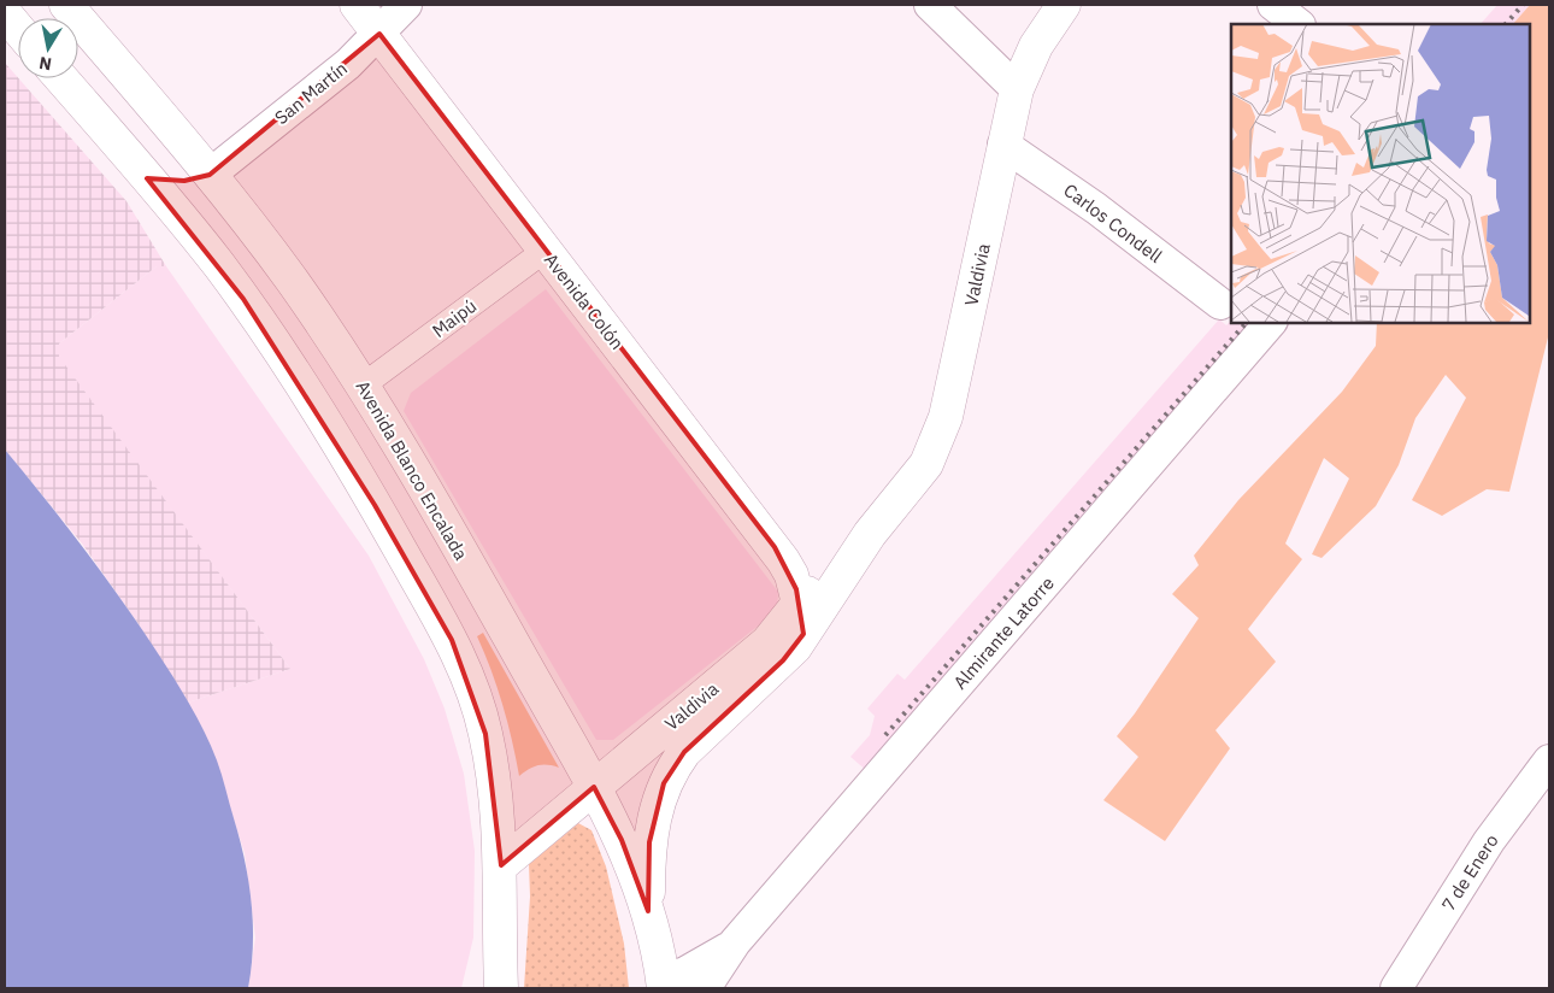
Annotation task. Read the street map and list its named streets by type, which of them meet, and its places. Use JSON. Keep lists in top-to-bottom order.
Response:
{
  "streets": {
    "main road": ["Valdivia", "Avenida Colón", "Avenida Blanco Encalada"],
    "street": [
      "San Martín",
      "Carlos Condell",
      "Maipú",
      "Almirante Latorre",
      "7 de Enero"
    ]
  },
  "crossings": [
    ["San Martín", "Avenida Colón"],
    ["San Martín", "Avenida Blanco Encalada"],
    ["Carlos Condell", "Valdivia"],
    ["Valdivia", "Avenida Colón"],
    ["Valdivia", "Avenida Blanco Encalada"],
    ["Avenida Colón", "Maipú"],
    ["Maipú", "Avenida Blanco Encalada"],
    ["Avenida Blanco Encalada", "Almirante Latorre"]
  ],
  "north": "bottom"
}
